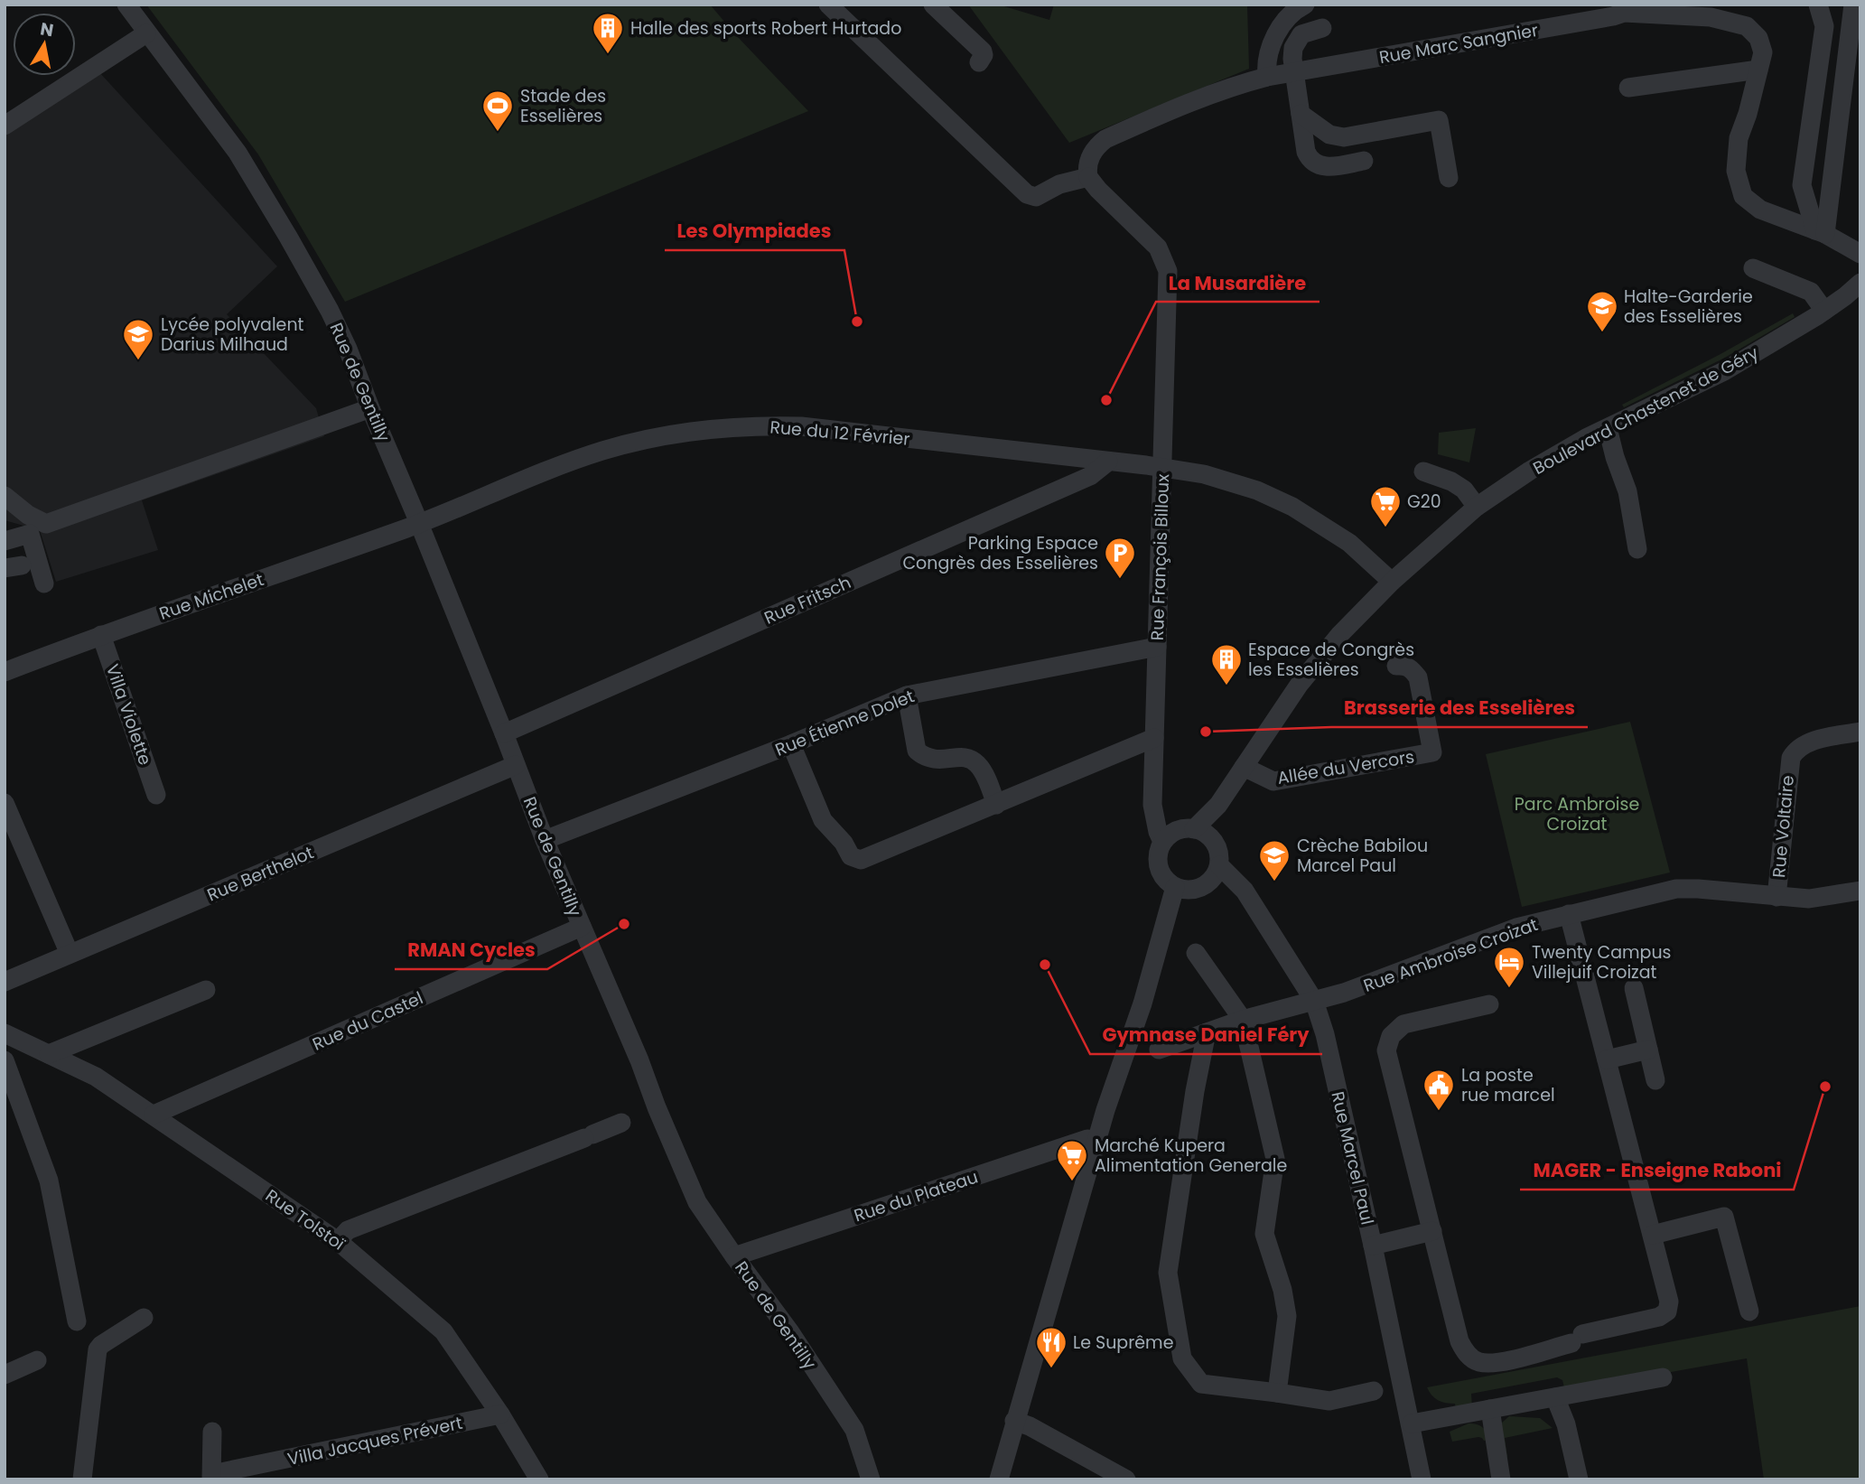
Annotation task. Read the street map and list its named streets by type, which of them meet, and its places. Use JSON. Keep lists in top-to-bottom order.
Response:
{
  "streets": {
    "street": [
      "Rue Marc Sangnier",
      "Rue de Gentilly",
      "Boulevard Chastenet de Géry",
      "Rue du 12 Février",
      "Rue François Billoux",
      "Rue Michelet",
      "Rue Fritsch",
      "Villa Violette",
      "Rue Étienne Dolet",
      "Allée du Vercors",
      "Rue Voltaire",
      "Rue Berthelot",
      "Rue Ambroise Croizat",
      "Rue du Castel",
      "Rue Marcel Paul",
      "Rue du Plateau",
      "Rue Tolstoï",
      "Villa Jacques Prévert"
    ]
  },
  "crossings": [
    ["Rue Marc Sangnier", "Rue François Billoux"],
    ["Rue de Gentilly", "Rue du 12 Février"],
    ["Rue de Gentilly", "Rue Michelet"],
    ["Rue de Gentilly", "Rue Fritsch"],
    ["Rue de Gentilly", "Rue Étienne Dolet"],
    ["Rue de Gentilly", "Rue Berthelot"],
    ["Rue de Gentilly", "Rue du Castel"],
    ["Rue de Gentilly", "Rue du Plateau"],
    ["Boulevard Chastenet de Géry", "Rue du 12 Février"],
    ["Boulevard Chastenet de Géry", "Rue François Billoux"],
    ["Boulevard Chastenet de Géry", "Allée du Vercors"],
    ["Boulevard Chastenet de Géry", "Rue Marcel Paul"],
    ["Rue du 12 Février", "Rue François Billoux"],
    ["Rue du 12 Février", "Rue Michelet"],
    ["Rue du 12 Février", "Rue Fritsch"],
    ["Rue François Billoux", "Rue Étienne Dolet"],
    ["Rue François Billoux", "Rue Marcel Paul"],
    ["Rue Michelet", "Villa Violette"],
    ["Rue Voltaire", "Rue Ambroise Croizat"],
    ["Rue Ambroise Croizat", "Rue Marcel Paul"],
    ["Rue du Castel", "Rue Tolstoï"],
    ["Rue Tolstoï", "Villa Jacques Prévert"]
  ],
  "parks": ["Parc Ambroise Croizat"],
  "places": {
    "building": ["Halle des sports Robert Hurtado", "Espace de Congrès les Esselières"],
    "sports": ["Stade des Esselières"],
    "other": [
      "Les Olympiades",
      "La Musardière",
      "Brasserie des Esselières",
      "RMAN Cycles",
      "Gymnase Daniel Féry",
      "MAGER - Enseigne Raboni"
    ],
    "school or university": ["Halte-Garderie des Esselières", "Lycée polyvalent Darius Milhaud", "Crèche Babilou Marcel Paul"],
    "supermarket": ["G20", "Marché Kupera Alimentation Generale"],
    "parking": ["Parking Espace Congrès des Esselières"],
    "hotel": ["Twenty Campus Villejuif Croizat"],
    "public building": ["La poste rue marcel"],
    "restaurant": ["Le Suprême"]
  },
  "north": "top"
}
